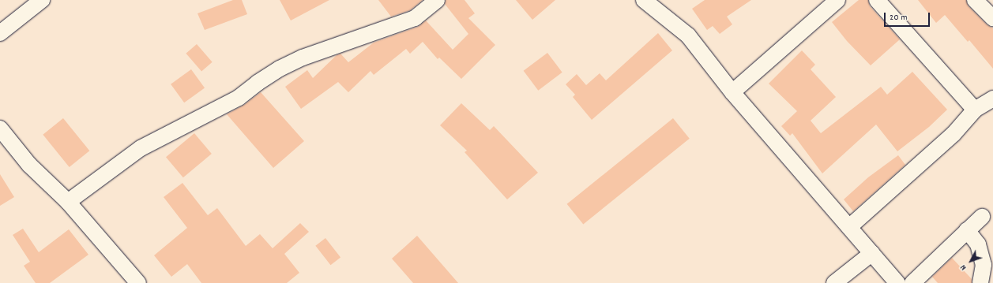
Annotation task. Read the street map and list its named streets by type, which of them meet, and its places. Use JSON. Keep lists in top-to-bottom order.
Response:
{
  "scale_bar": "20 m",
  "north": "bottom left"
}
